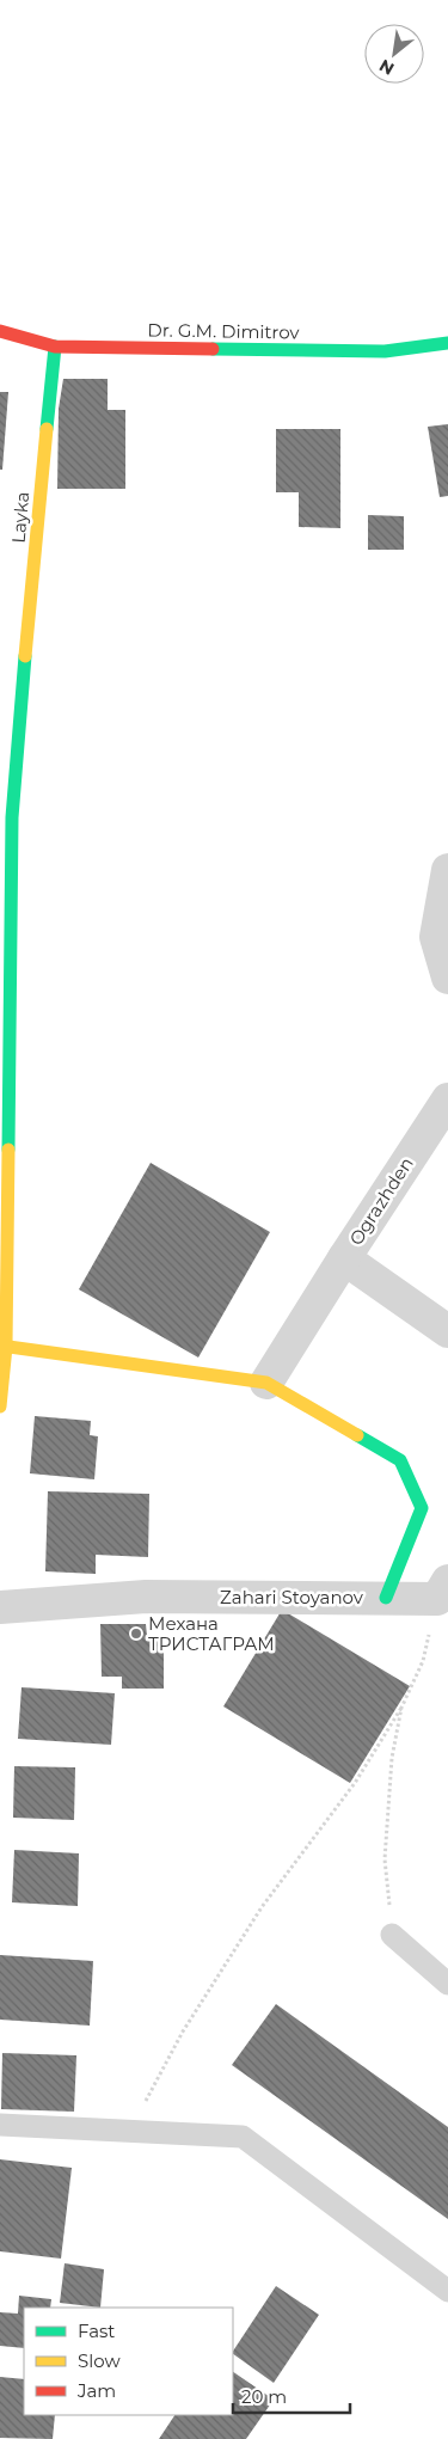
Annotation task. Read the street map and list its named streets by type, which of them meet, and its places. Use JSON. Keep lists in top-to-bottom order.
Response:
{
  "streets": {
    "street": [
      "Dr. G.M. Dimitrov",
      "Layka",
      "Ograzhden",
      "Zahari Stoyanov"
    ]
  },
  "crossings": [
    ["Dr. G.M. Dimitrov", "Layka"]
  ],
  "places": ["Механа ТРИСТАГРАМ"],
  "legend": ["Fast", "Slow", "Jam"],
  "scale_bar": "20 m",
  "north": "bottom left"
}
